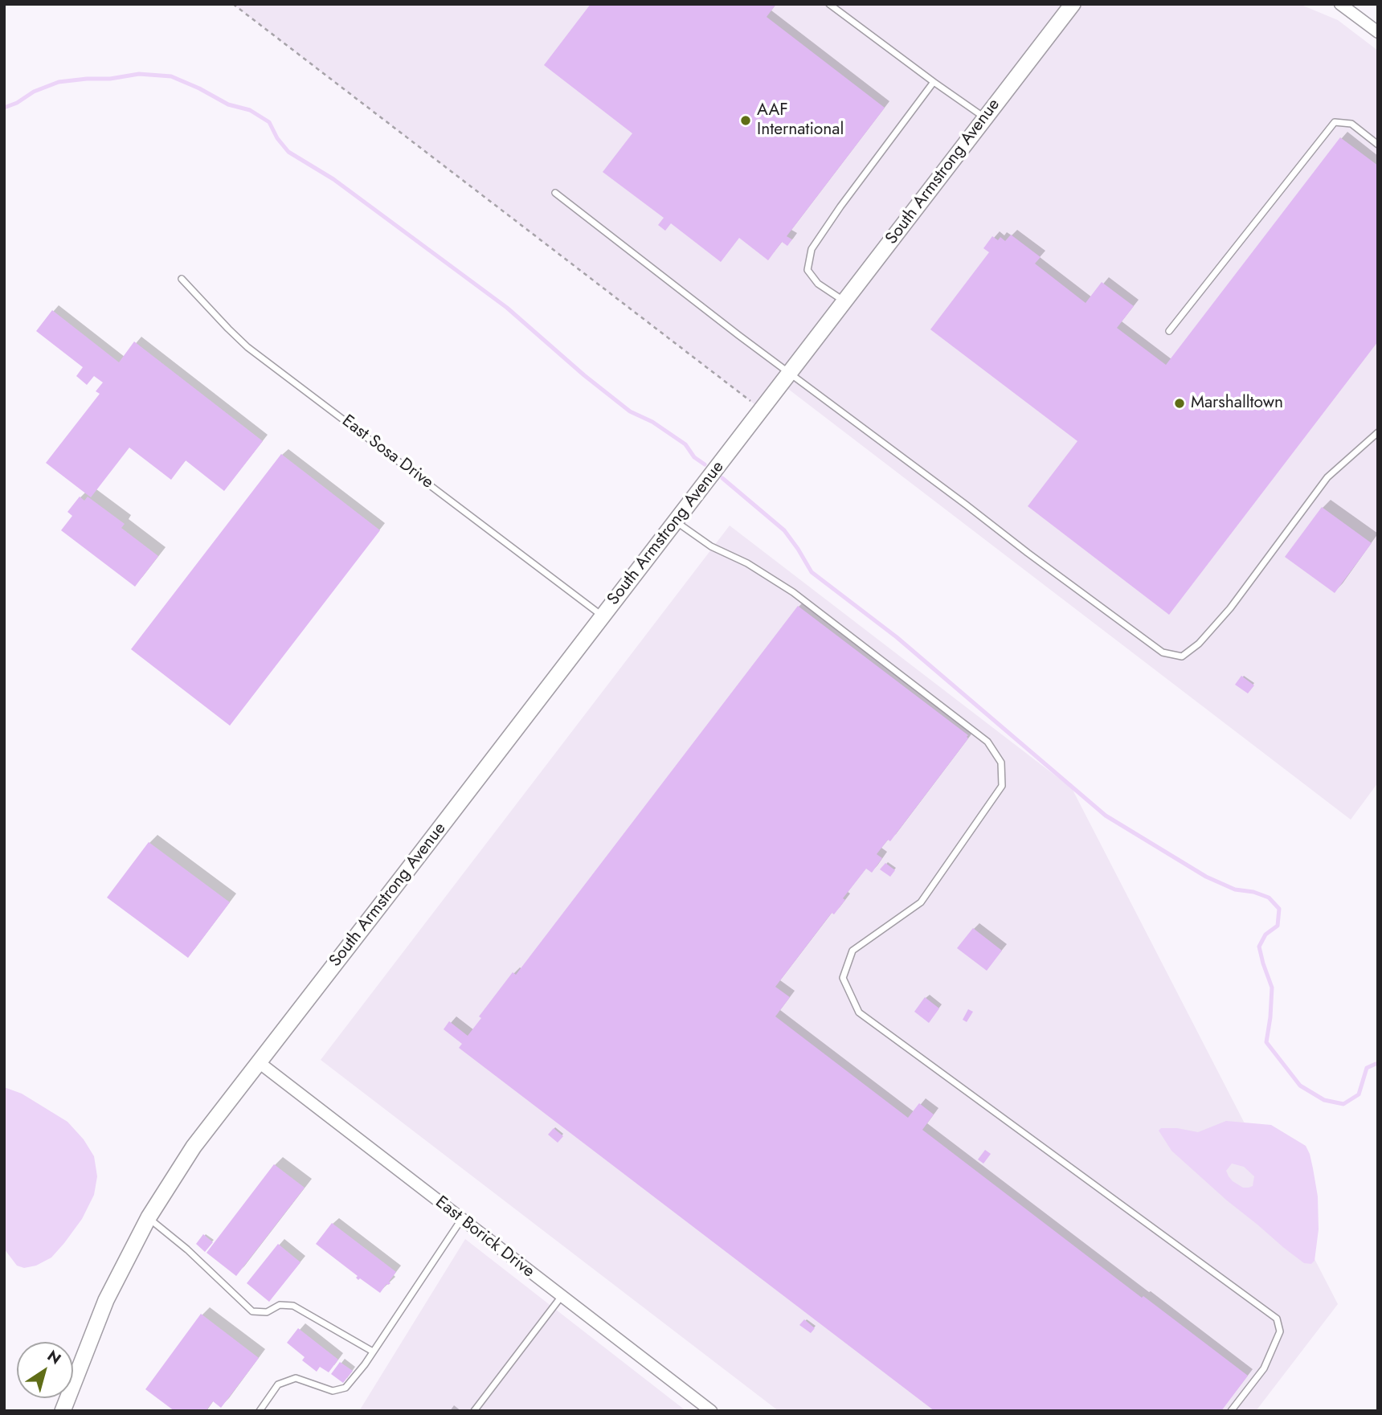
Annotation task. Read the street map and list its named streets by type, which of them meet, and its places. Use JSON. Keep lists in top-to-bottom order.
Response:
{
  "streets": {
    "street": ["South Armstrong Avenue", "East Borick Drive"],
    "lane": ["East Sosa Drive"]
  },
  "crossings": [
    ["South Armstrong Avenue", "East Sosa Drive"],
    ["South Armstrong Avenue", "East Borick Drive"]
  ],
  "places": ["AAF International", "Marshalltown"],
  "north": "top right"
}
